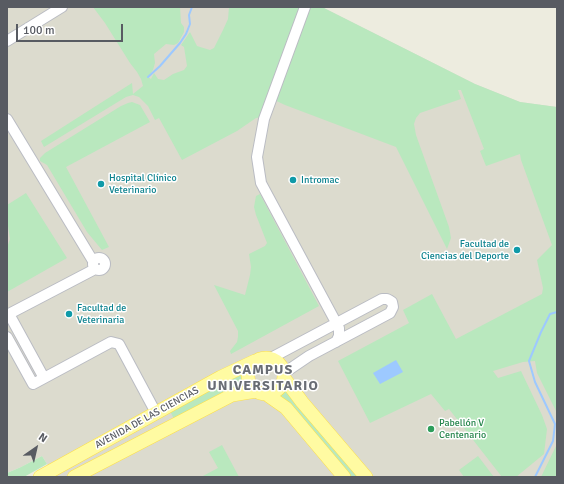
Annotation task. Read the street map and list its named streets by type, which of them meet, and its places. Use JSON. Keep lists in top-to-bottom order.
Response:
{
  "streets": {
    "main road": ["AVENIDA DE LAS CIENCIAS"]
  },
  "districts": ["CAMPUS UNIVERSITARIO"],
  "places": [
    "Intromac",
    "Hospital Clínico Veterinario",
    "Facultad de Ciencias del Deporte",
    "Facultad de Veterinaria",
    "Pabellón V Centenario"
  ],
  "scale_bar": "100 m",
  "north": "top right"
}
